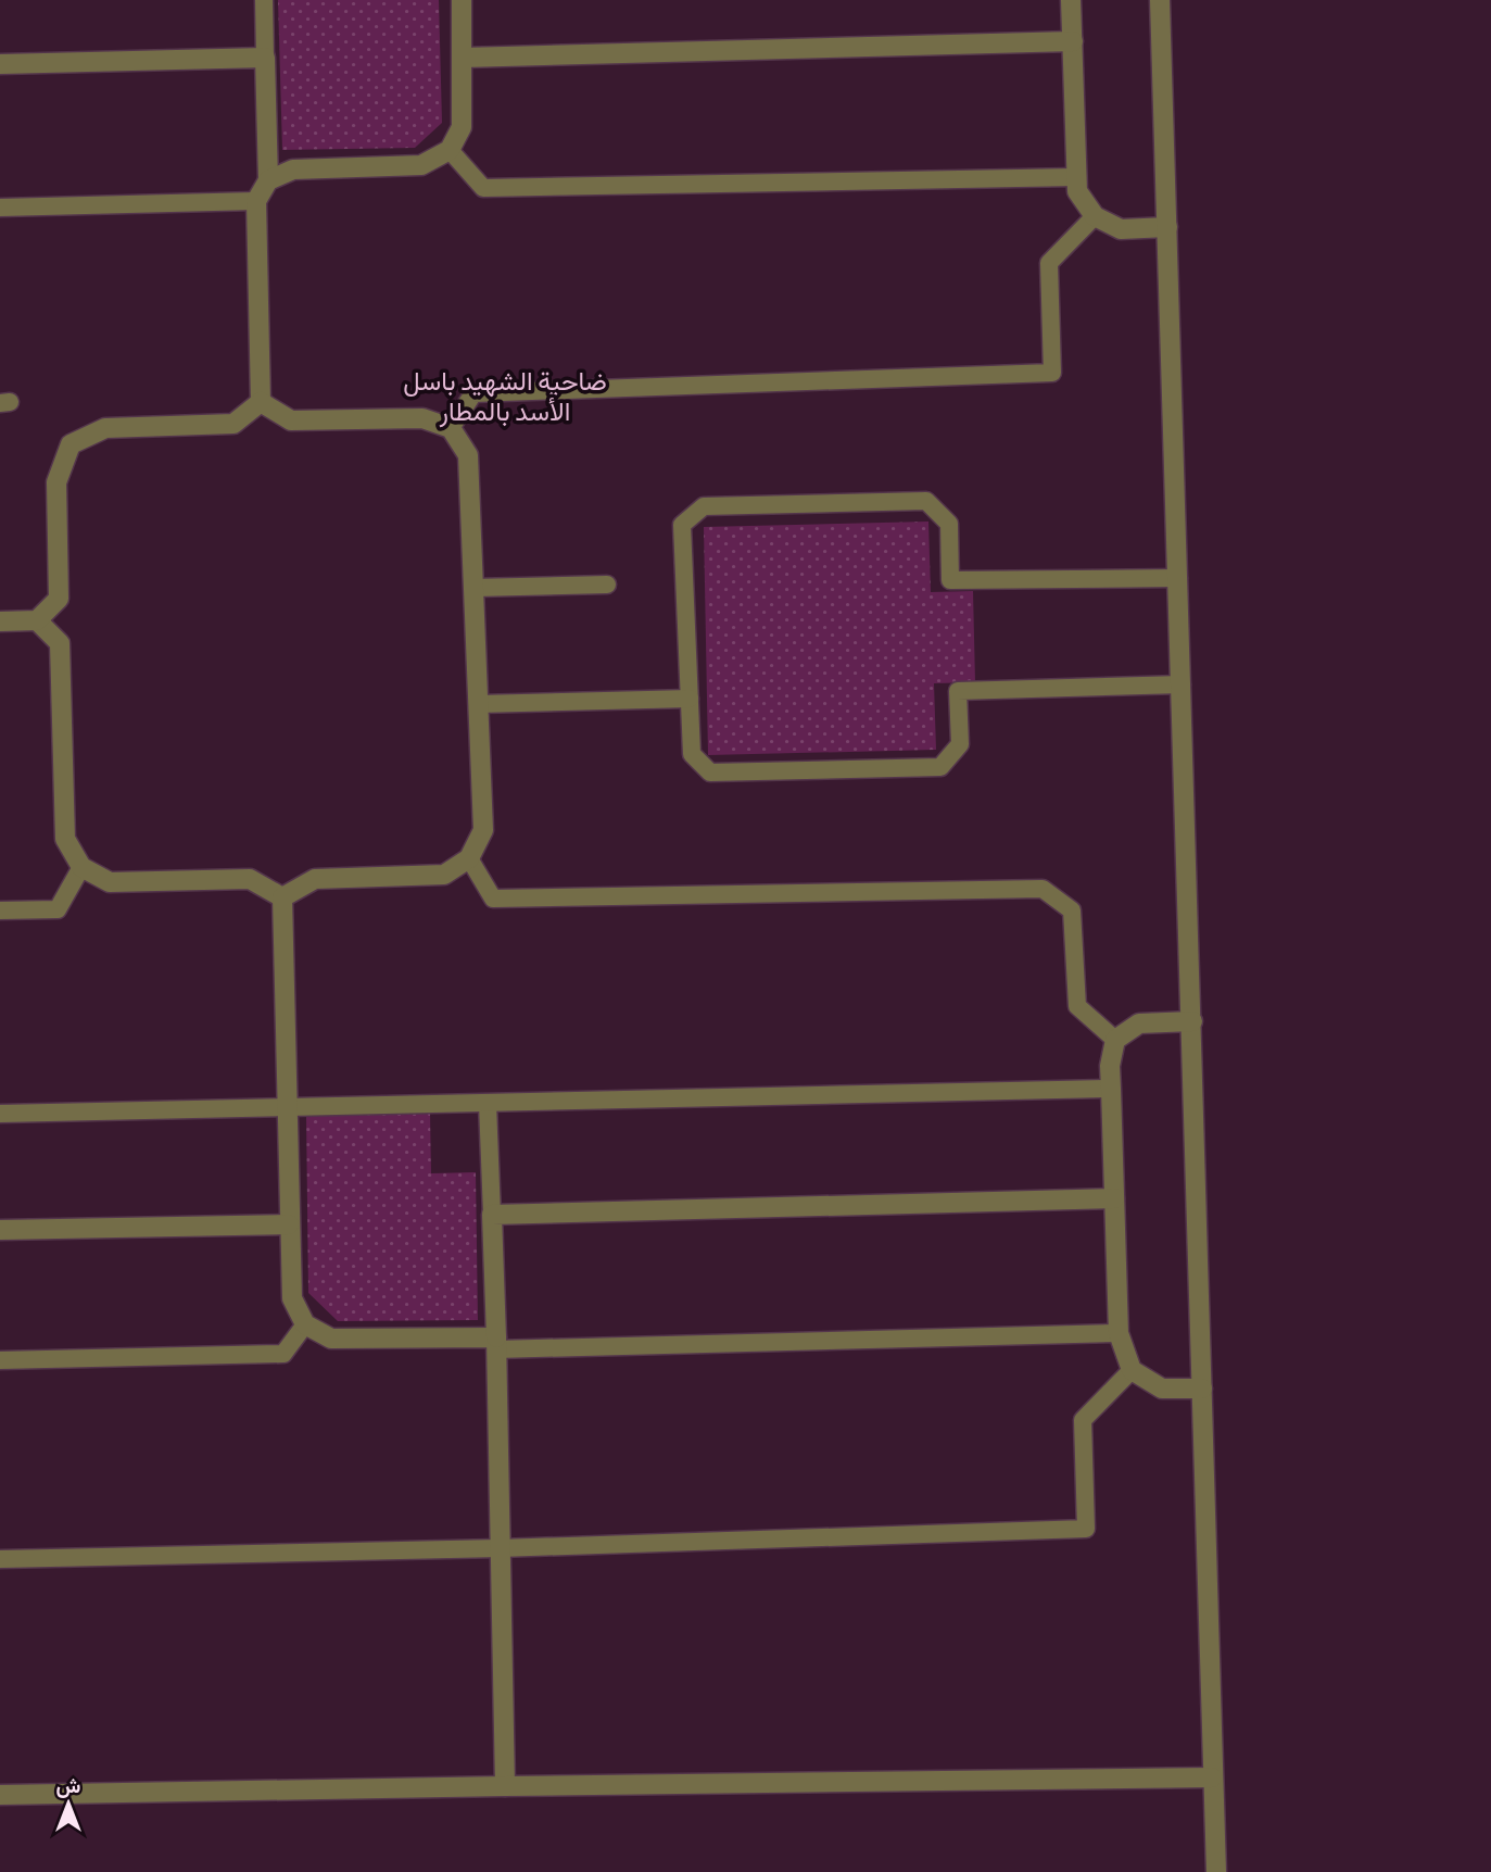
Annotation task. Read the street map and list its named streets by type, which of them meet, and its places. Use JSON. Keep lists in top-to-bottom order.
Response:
{
  "districts": ["ضاحية الشهيد باسل الأسد بالمطار"],
  "north": "top"
}
